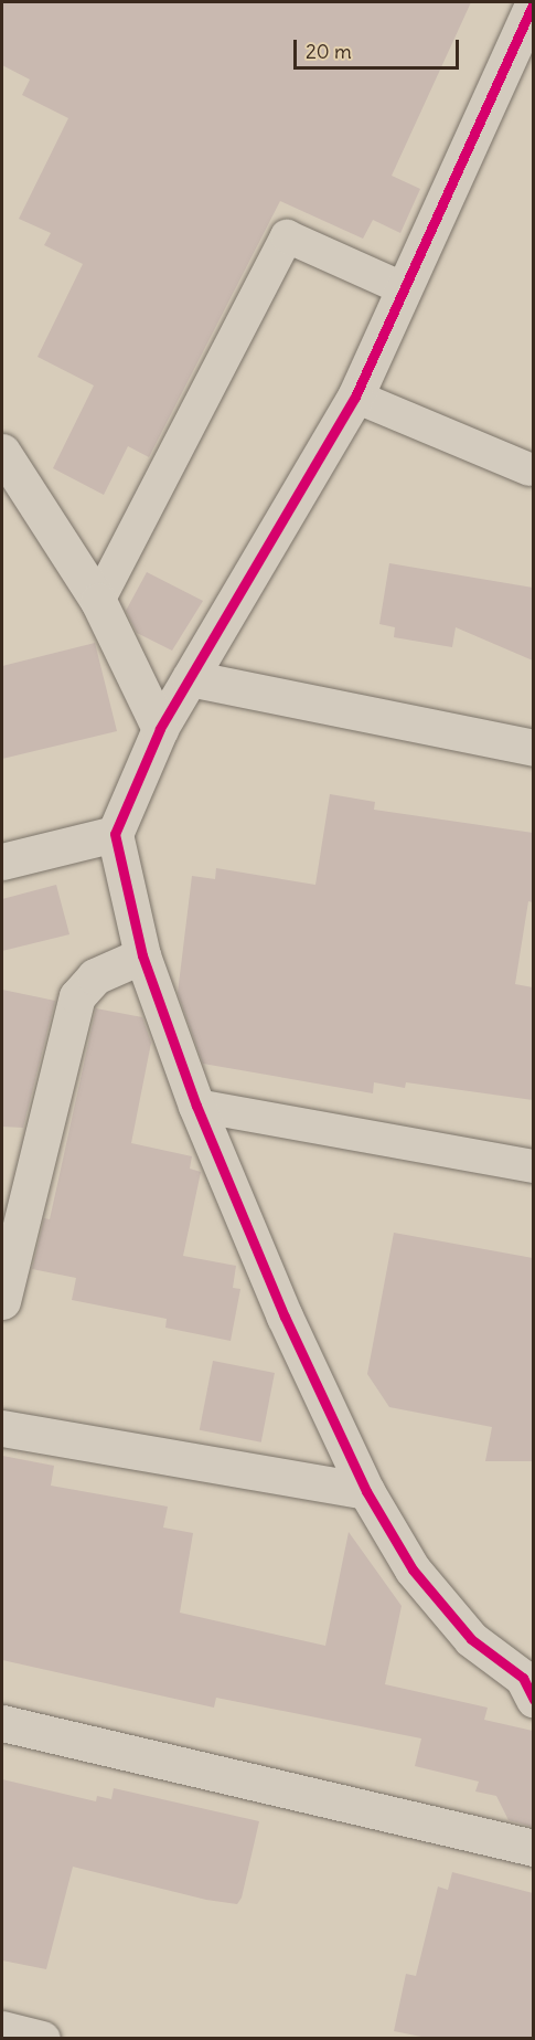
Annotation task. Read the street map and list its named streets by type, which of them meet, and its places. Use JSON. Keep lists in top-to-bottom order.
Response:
{
  "scale_bar": "20 m"
}
